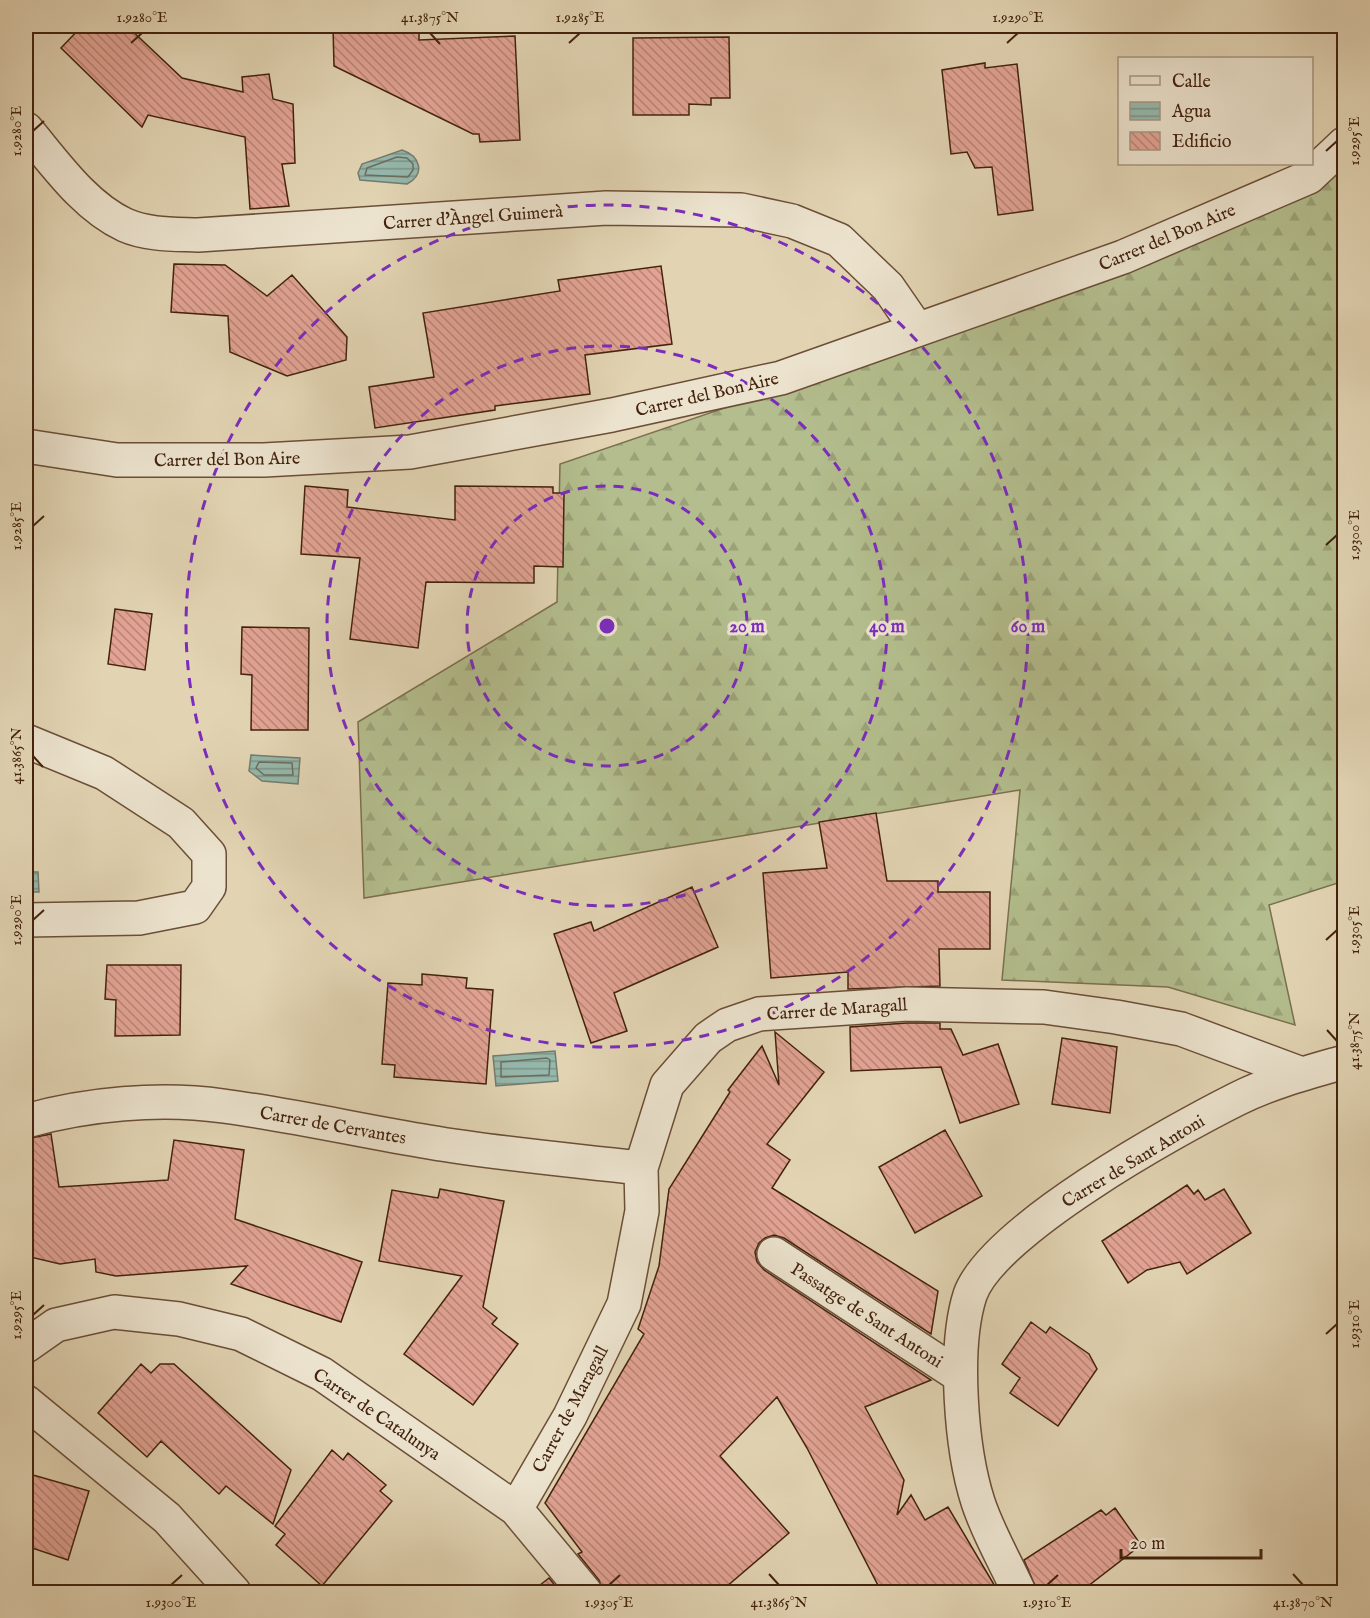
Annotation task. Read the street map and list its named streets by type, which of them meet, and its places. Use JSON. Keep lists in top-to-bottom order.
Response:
{
  "streets": {
    "street": [
      "Carrer d'Àngel Guimerà",
      "Carrer del Bon Aire",
      "Carrer de Maragall",
      "Carrer de Cervantes",
      "Carrer de Sant Antoni",
      "Passatge de Sant Antoni",
      "Carrer de Catalunya"
    ]
  },
  "crossings": [
    ["Carrer d'Àngel Guimerà", "Carrer del Bon Aire"],
    ["Carrer de Maragall", "Carrer de Cervantes"],
    ["Carrer de Maragall", "Carrer de Sant Antoni"],
    ["Carrer de Maragall", "Carrer de Catalunya"],
    ["Carrer de Sant Antoni", "Passatge de Sant Antoni"]
  ],
  "legend": ["Calle", "Agua", "Edificio"],
  "scale_bar": "20 m",
  "coordinates": [
    "1.9280°E",
    "41.3875°N",
    "1.9285°E",
    "1.9290°E",
    "1.9295°E",
    "1.9300°E",
    "41.3865°N",
    "1.9305°E",
    "1.9310°E",
    "41.3870°N"
  ],
  "rings": ["20 m", "40 m", "60 m"]
}
